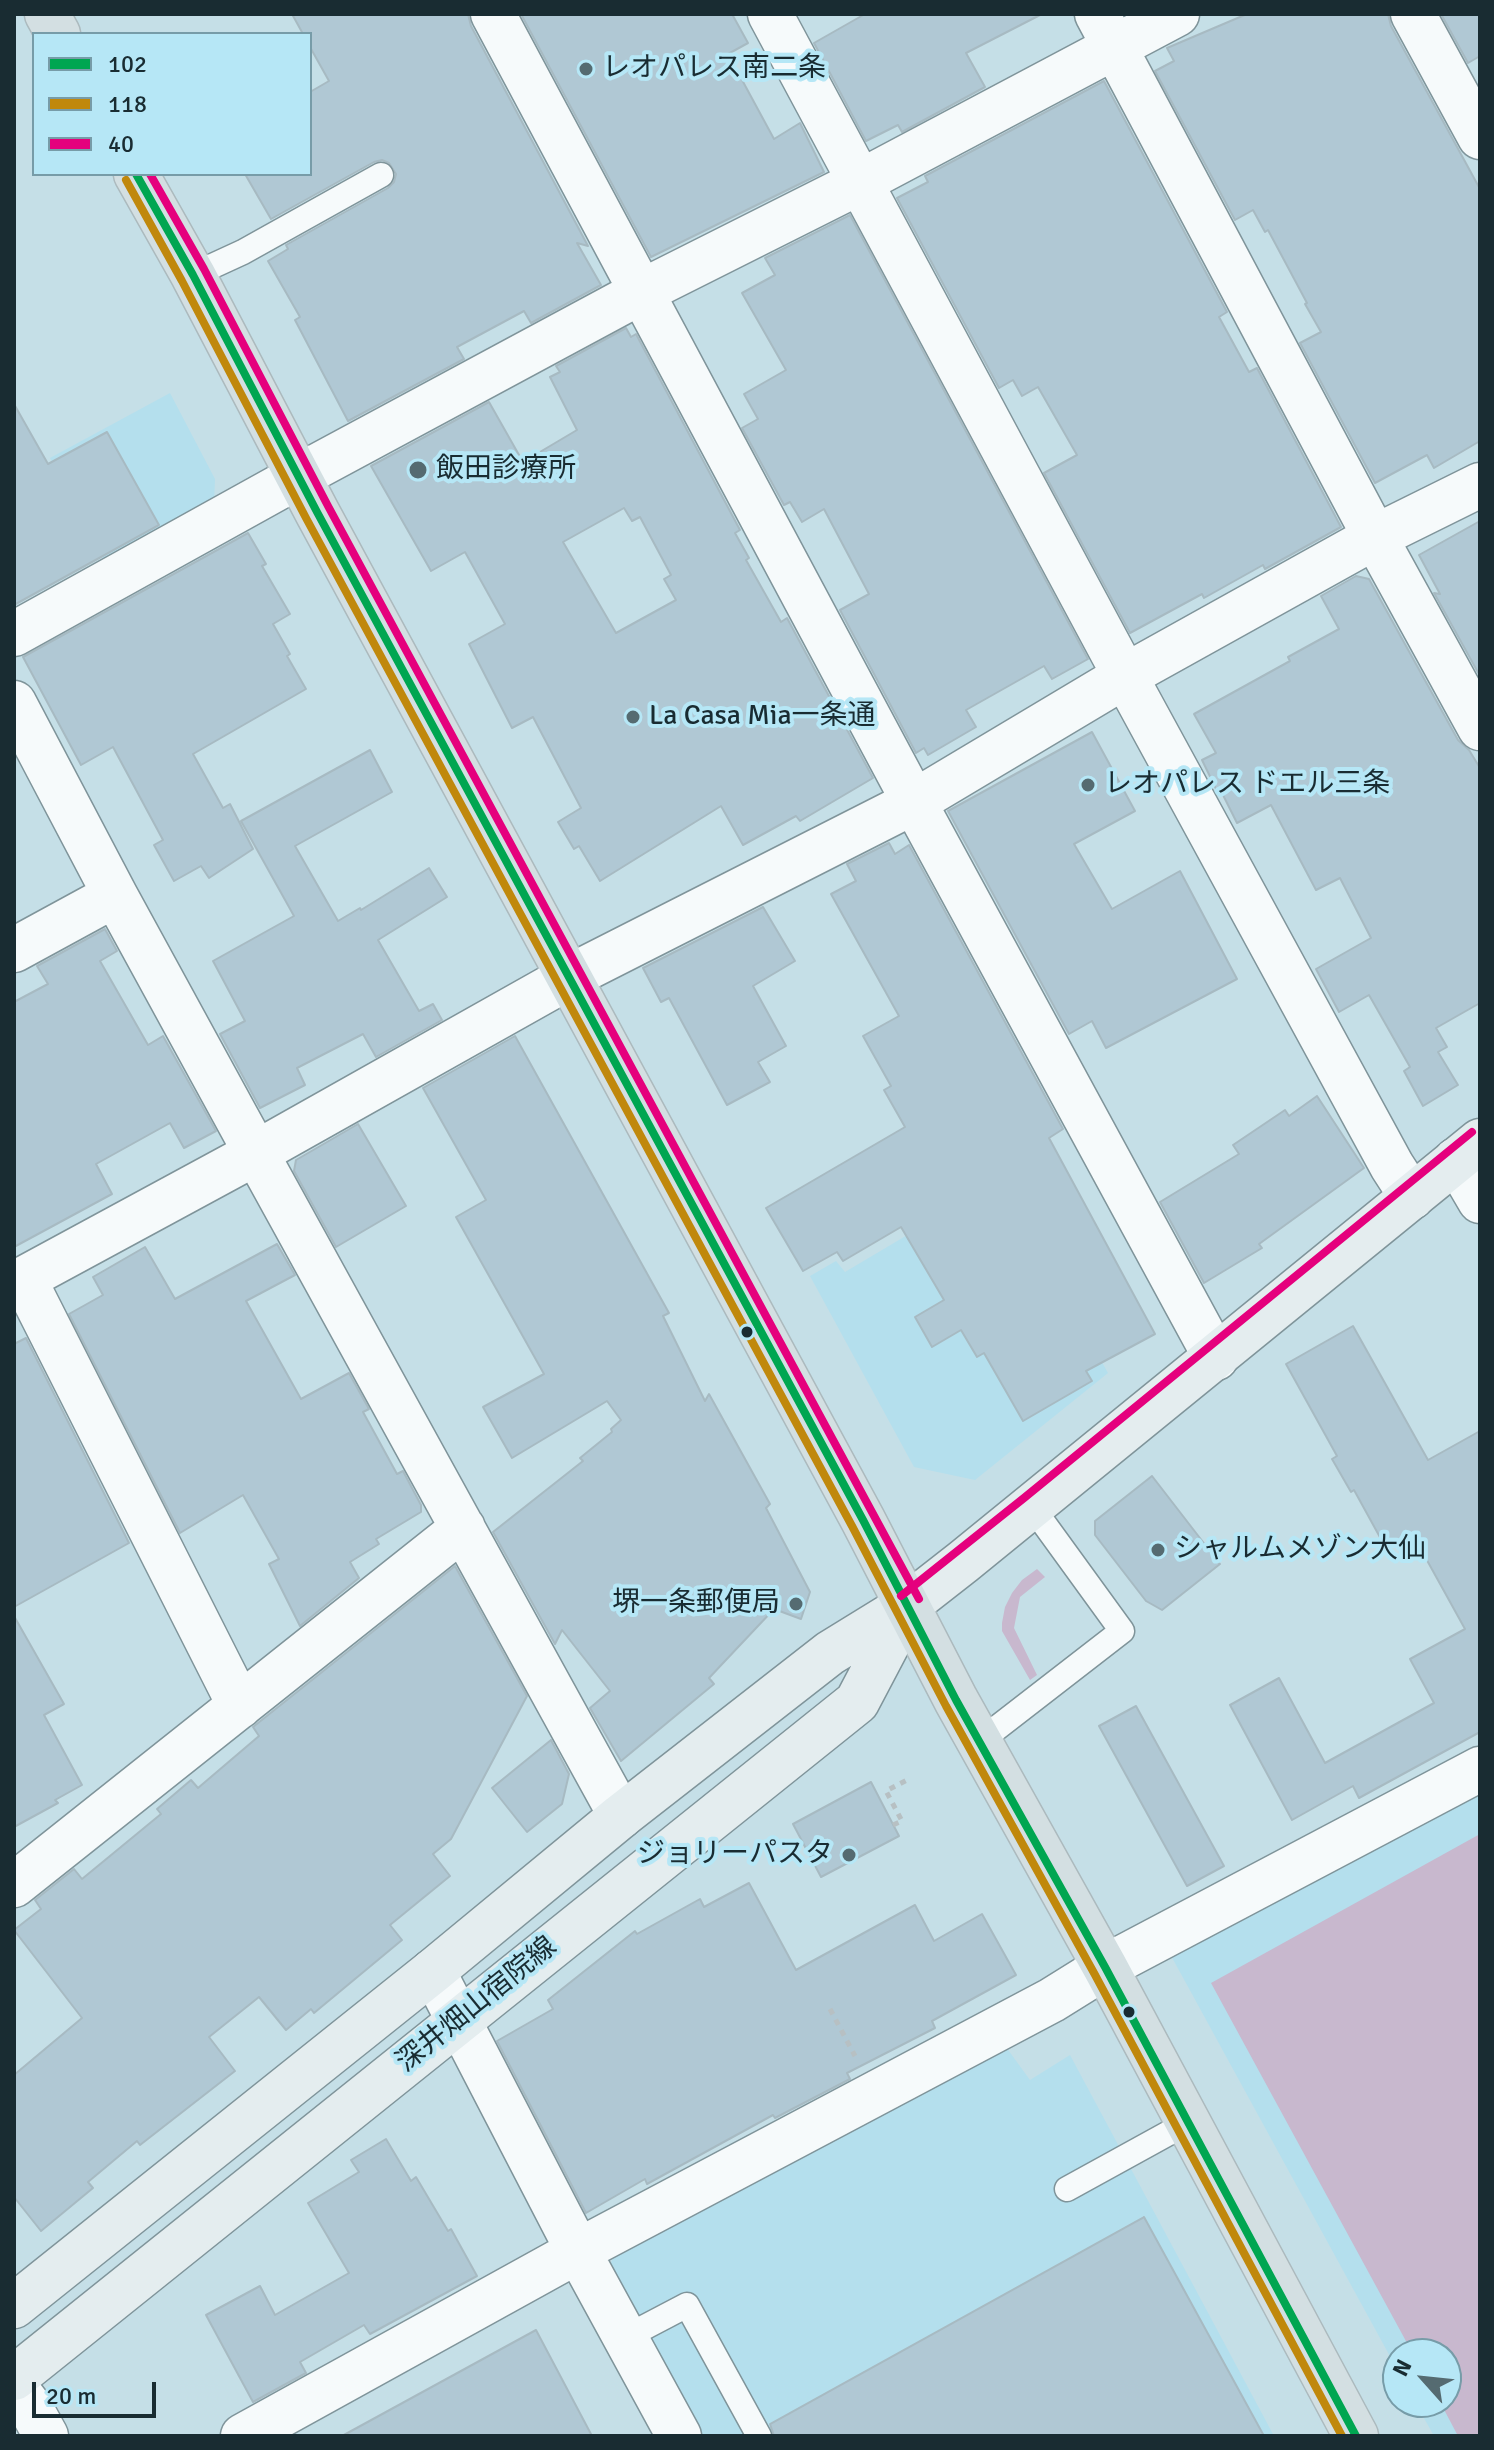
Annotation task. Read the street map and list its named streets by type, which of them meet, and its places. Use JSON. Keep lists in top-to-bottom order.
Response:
{
  "streets": {
    "main road": ["深井畑山宿院線"]
  },
  "places": [
    "レオパレス南二条",
    "飯田診療所",
    "La Casa Mia一条通",
    "レオパレス ドエル三条",
    "シャルムメゾン大仙",
    "堺一条郵便局",
    "ジョリーパスタ"
  ],
  "lines": ["transit line 102", "transit line 40", "transit line 118"],
  "legend": ["102", "118", "40"],
  "scale_bar": "20 m",
  "north": "top left"
}
